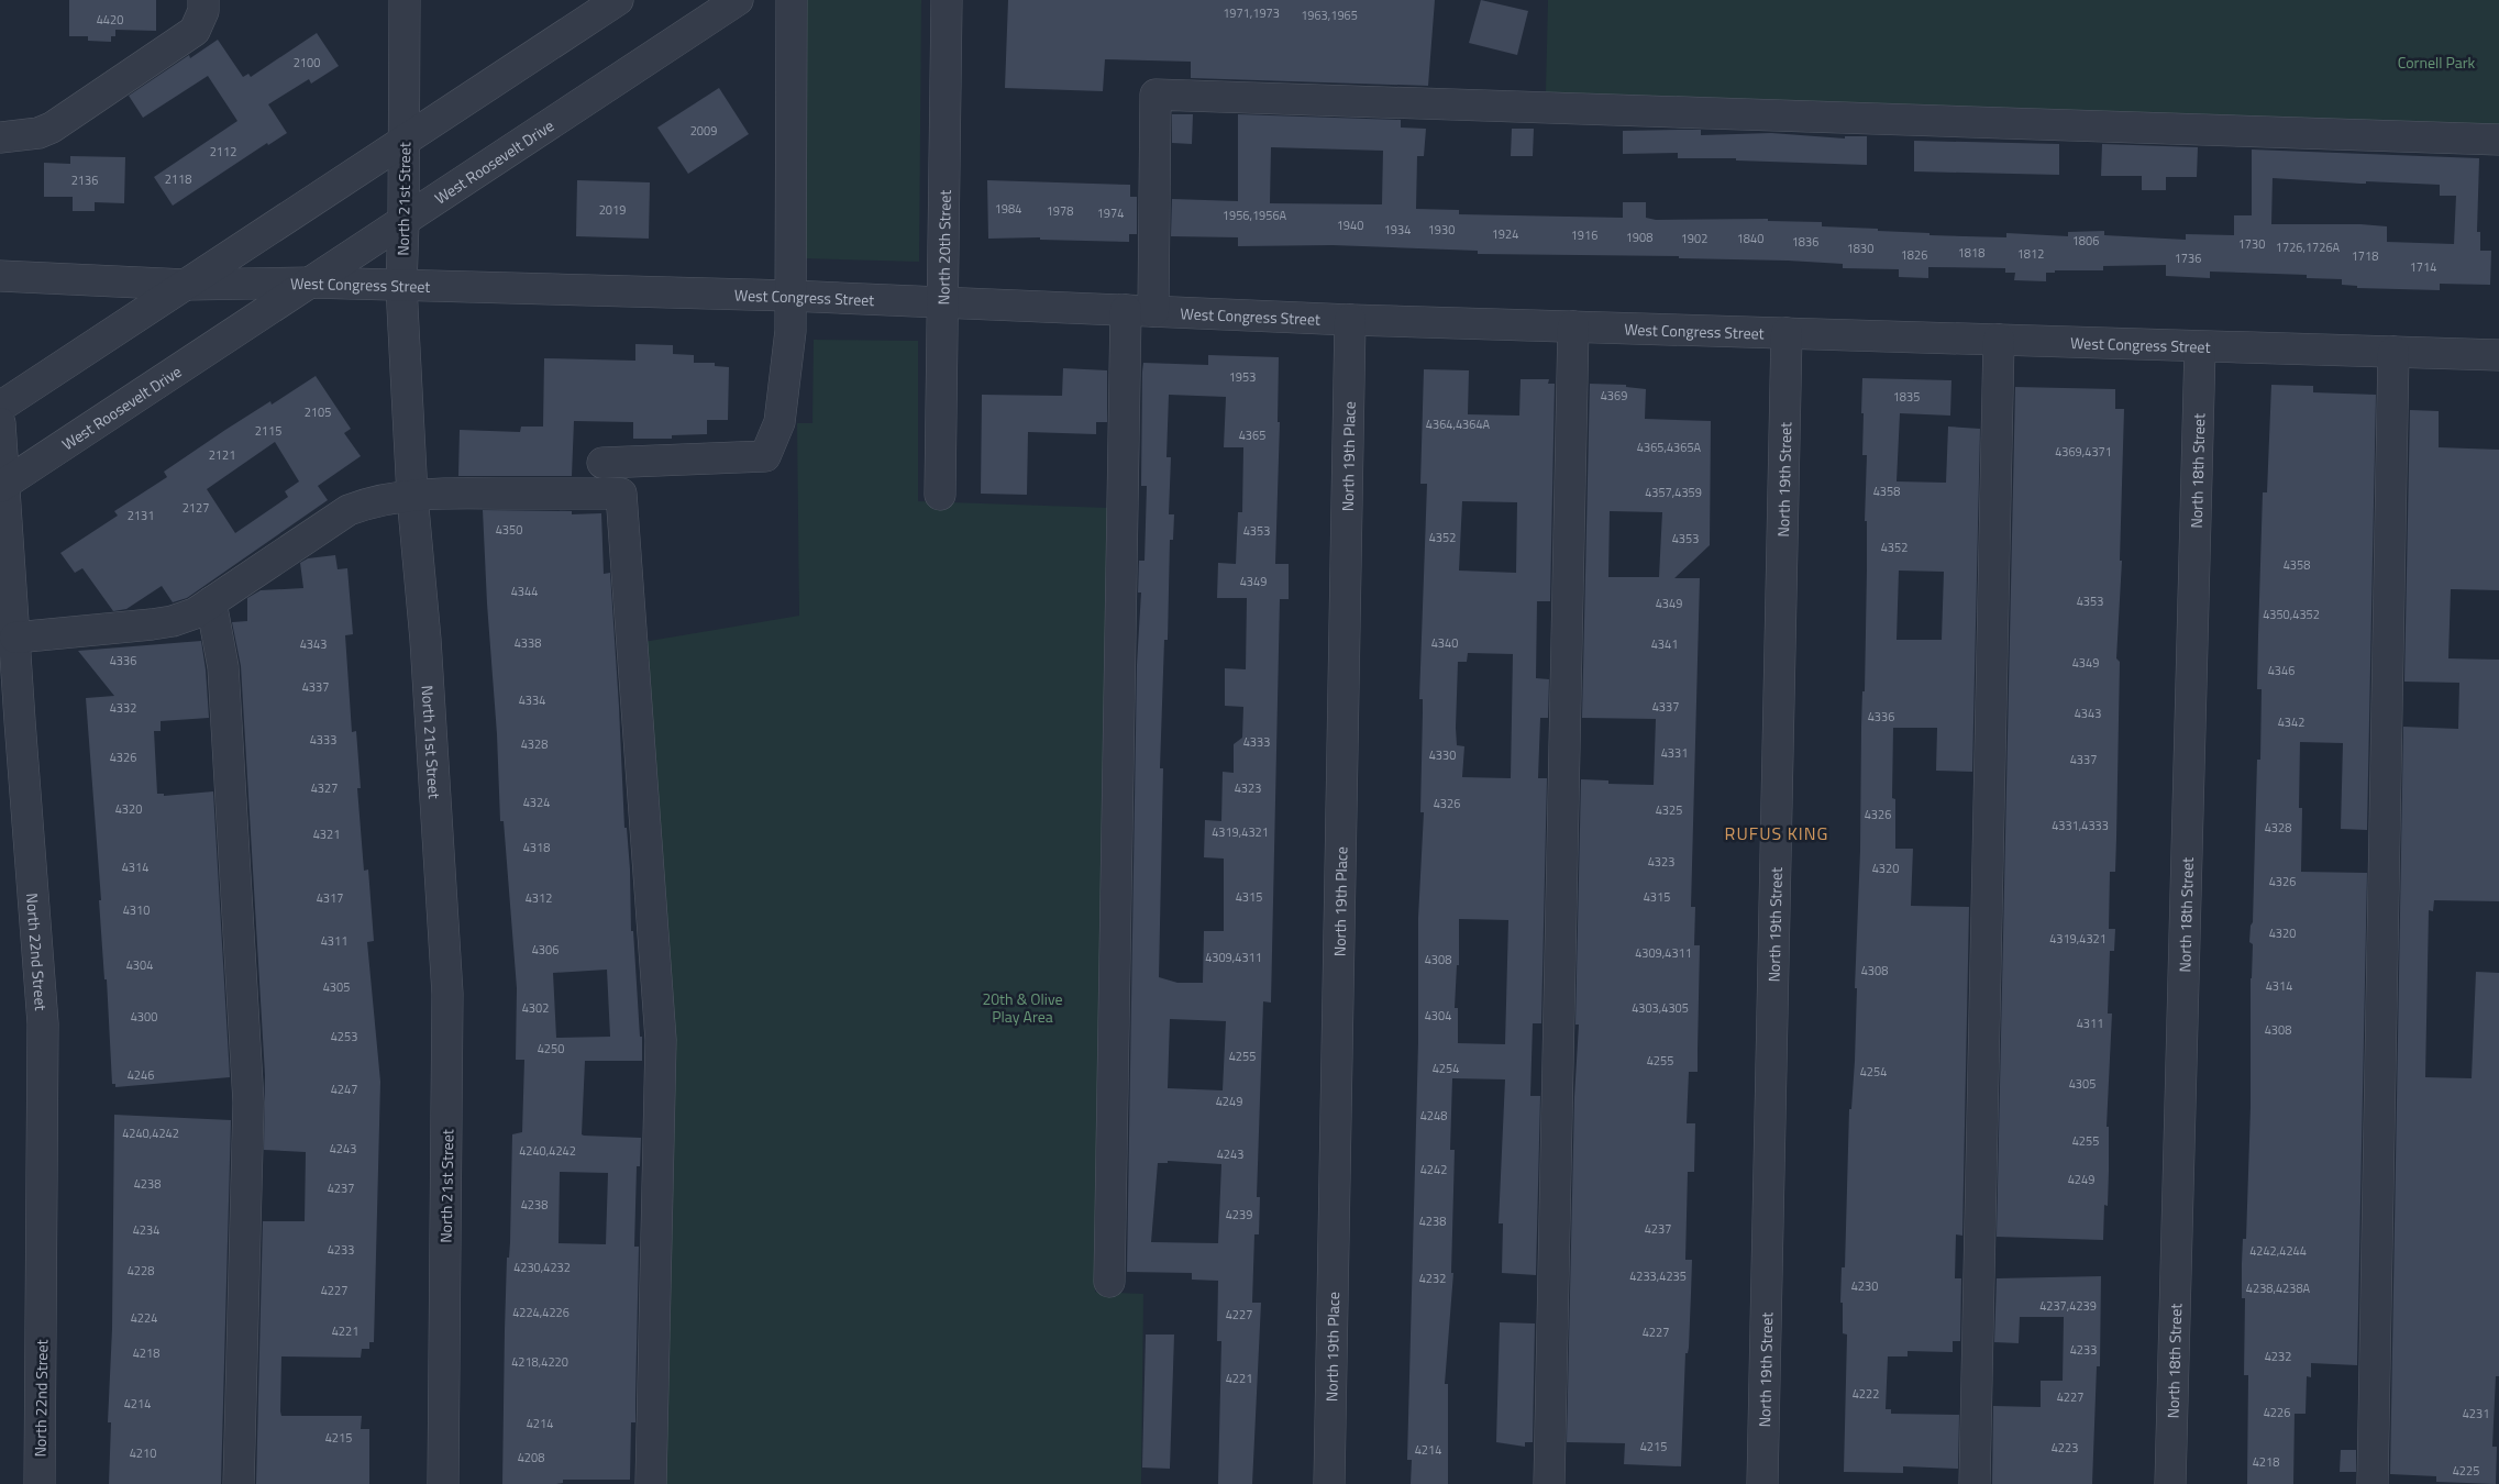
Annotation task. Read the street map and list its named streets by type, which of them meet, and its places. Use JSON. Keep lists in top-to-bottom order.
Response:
{
  "streets": {
    "street": [
      "West Roosevelt Drive",
      "North 21st Street",
      "North 20th Street",
      "West Congress Street",
      "North 19th Place",
      "North 18th Street",
      "North 19th Street",
      "North 22nd Street"
    ]
  },
  "crossings": [
    ["West Roosevelt Drive", "North 21st Street"],
    ["West Roosevelt Drive", "West Congress Street"],
    ["West Roosevelt Drive", "North 22nd Street"],
    ["North 21st Street", "West Congress Street"],
    ["North 20th Street", "West Congress Street"],
    ["West Congress Street", "North 19th Place"],
    ["West Congress Street", "North 18th Street"],
    ["West Congress Street", "North 19th Street"]
  ],
  "districts": ["RUFUS KING"],
  "parks": ["Cornell Park", "20th & Olive Play Area"],
  "house_numbers": [
    "1971,1973",
    "1963,1965",
    "4420",
    "2100",
    "2009",
    "2112",
    "2118",
    "2136",
    "1984",
    "2019",
    "1978",
    "1974",
    "1956,1956A",
    "1940",
    "1934",
    "1930",
    "1924",
    "1916",
    "1908",
    "1902",
    "1840",
    "1806",
    "1836",
    "1730",
    "1726,1726A",
    "1830",
    "1818",
    "1812",
    "1826",
    "1718",
    "1736",
    "1714",
    "1953",
    "4369",
    "1835",
    "2105",
    "4364,4364A",
    "2115",
    "4365",
    "4365,4365A",
    "4369,4371",
    "2121",
    "4358",
    "4357,4359",
    "2127",
    "2131",
    "4350",
    "4353",
    "4352",
    "4353",
    "4352",
    "4358",
    "4349",
    "4344",
    "4353",
    "4349",
    "4350,4352",
    "4338",
    "4340",
    "4343",
    "4341",
    "4336",
    "4349",
    "4346",
    "4337",
    "4334",
    "4337",
    "4332",
    "4343",
    "4336",
    "4342",
    "4333",
    "4333",
    "4328",
    "4331",
    "4330",
    "4326",
    "4337",
    "4327",
    "4323",
    "4324",
    "4326",
    "4320",
    "4325",
    "4326",
    "4331,4333",
    "4328",
    "4319,4321",
    "4321",
    "4318",
    "4323",
    "4314",
    "4320",
    "4326",
    "4315",
    "4315",
    "4317",
    "4312",
    "4310",
    "4320",
    "4319,4321",
    "4311",
    "4306",
    "4309,4311",
    "4309,4311",
    "4308",
    "4304",
    "4308",
    "4314",
    "4305",
    "4302",
    "4303,4305",
    "4304",
    "4300",
    "4311",
    "4308",
    "4253",
    "4250",
    "4255",
    "4255",
    "4254",
    "4254",
    "4246",
    "4305",
    "4247",
    "4249",
    "4248",
    "4240,4242",
    "4255",
    "4243",
    "4240,4242",
    "4243",
    "4242",
    "4249",
    "4238",
    "4237",
    "4238",
    "4239",
    "4238",
    "4237",
    "4234",
    "4233",
    "4242,4244",
    "4230,4232",
    "4228",
    "4233,4235",
    "4232",
    "4230",
    "4238,4238A",
    "4227",
    "4237,4239",
    "4224,4226",
    "4227",
    "4224",
    "4221",
    "4227",
    "4233",
    "4218",
    "4232",
    "4218,4220",
    "4221",
    "4222",
    "4227",
    "4214",
    "4226",
    "4231",
    "4214",
    "4215",
    "4215",
    "4223",
    "4214",
    "4210",
    "4208",
    "4218",
    "4225"
  ]
}
